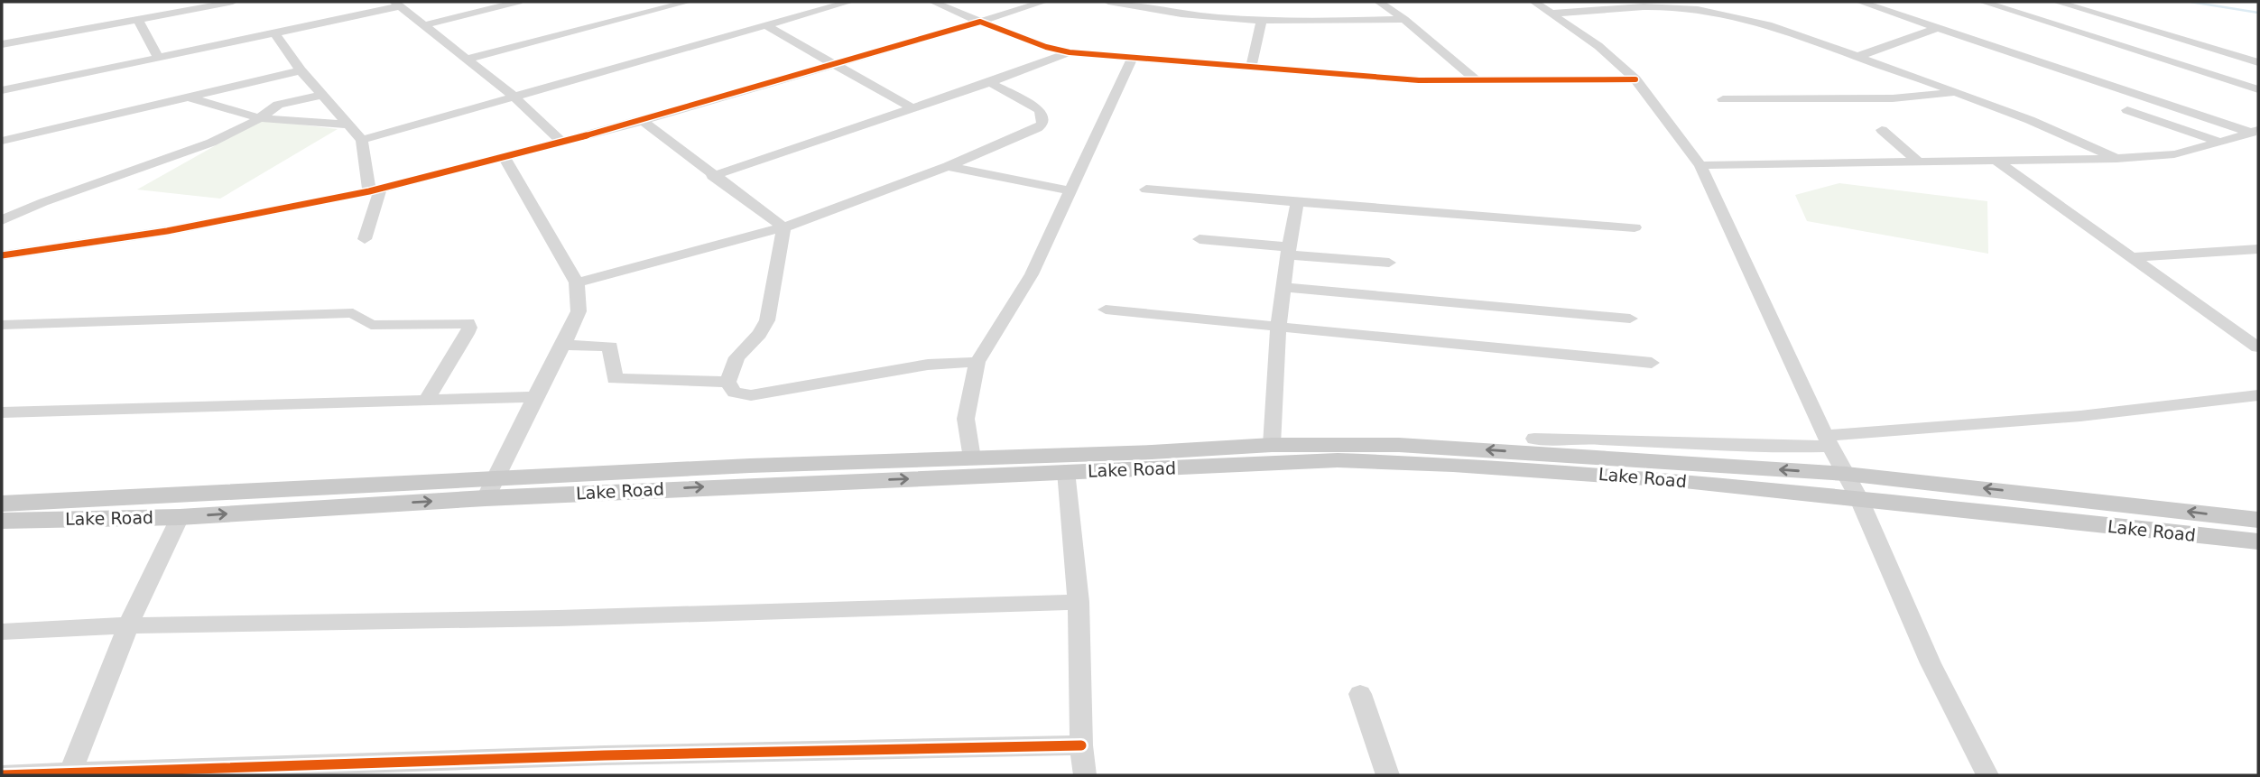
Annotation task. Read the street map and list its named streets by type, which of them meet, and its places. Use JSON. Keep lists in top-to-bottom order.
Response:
{
  "streets": {
    "main road": ["Lake Road"]
  }
}
